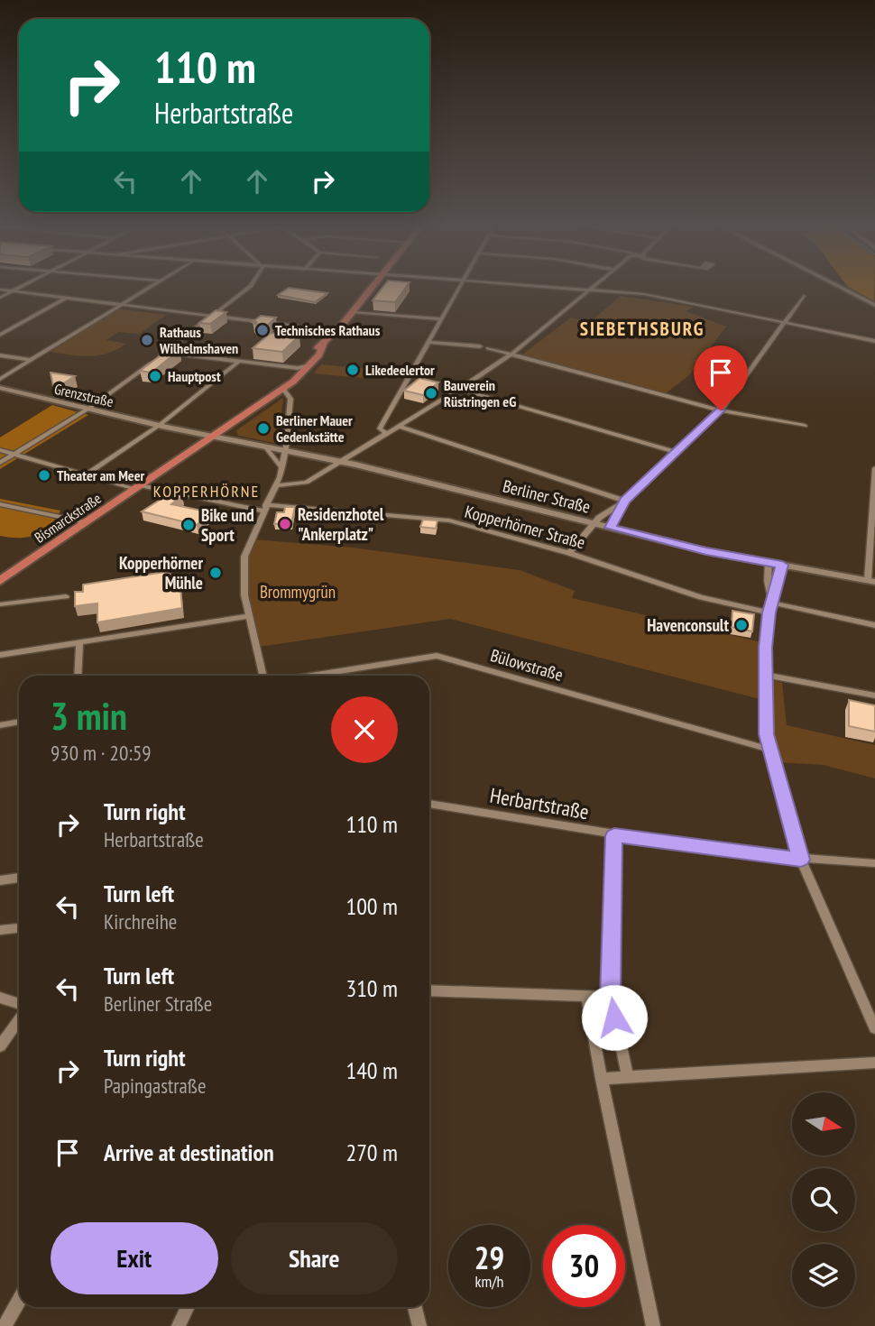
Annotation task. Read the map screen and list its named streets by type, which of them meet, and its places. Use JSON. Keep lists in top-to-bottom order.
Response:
{
  "streets": {
    "main road": ["Grenzstraße", "Berliner Straße", "Bismarckstraße"],
    "street": ["Kopperhörner Straße", "Bülowstraße", "Herbartstraße"]
  },
  "crossings": [
    ["Grenzstraße", "Bismarckstraße"],
    ["Bismarckstraße", "Kopperhörner Straße"]
  ],
  "districts": ["SIEBETHSBURG", "KOPPERHÖRNE"],
  "parks": ["Brommygrün"],
  "places": [
    "Technisches Rathaus",
    "Rathaus Wilhelmshaven",
    "Likedeelertor",
    "Hauptpost",
    "Bauverein Rüstringen eG",
    "Berliner Mauer Gedenkstätte",
    "Theater am Meer",
    "Residenzhotel \"Ankerplatz\"",
    "Bike und Sport",
    "Kopperhörner Mühle",
    "Havenconsult"
  ],
  "north": "right",
  "page": {
    "turn": ["110 m", "Herbartstraße"],
    "heading": ["3 min", "930 m · 20:59"],
    "list": [
      {
        "name": "Turn right",
        "note": "Herbartstraße",
        "value": "110 m"
      },
      {
        "name": "Turn left",
        "note": "Kirchreihe",
        "value": "100 m"
      },
      {
        "name": "Turn left",
        "note": "Berliner Straße",
        "value": "310 m"
      },
      {
        "name": "Turn right",
        "note": "Papingastraße",
        "value": "140 m"
      },
      {
        "name": "Arrive at destination",
        "value": "270 m"
      }
    ],
    "buttons": ["Exit", "Share"],
    "speed": "29 km/h",
    "limit": "30"
  }
}
